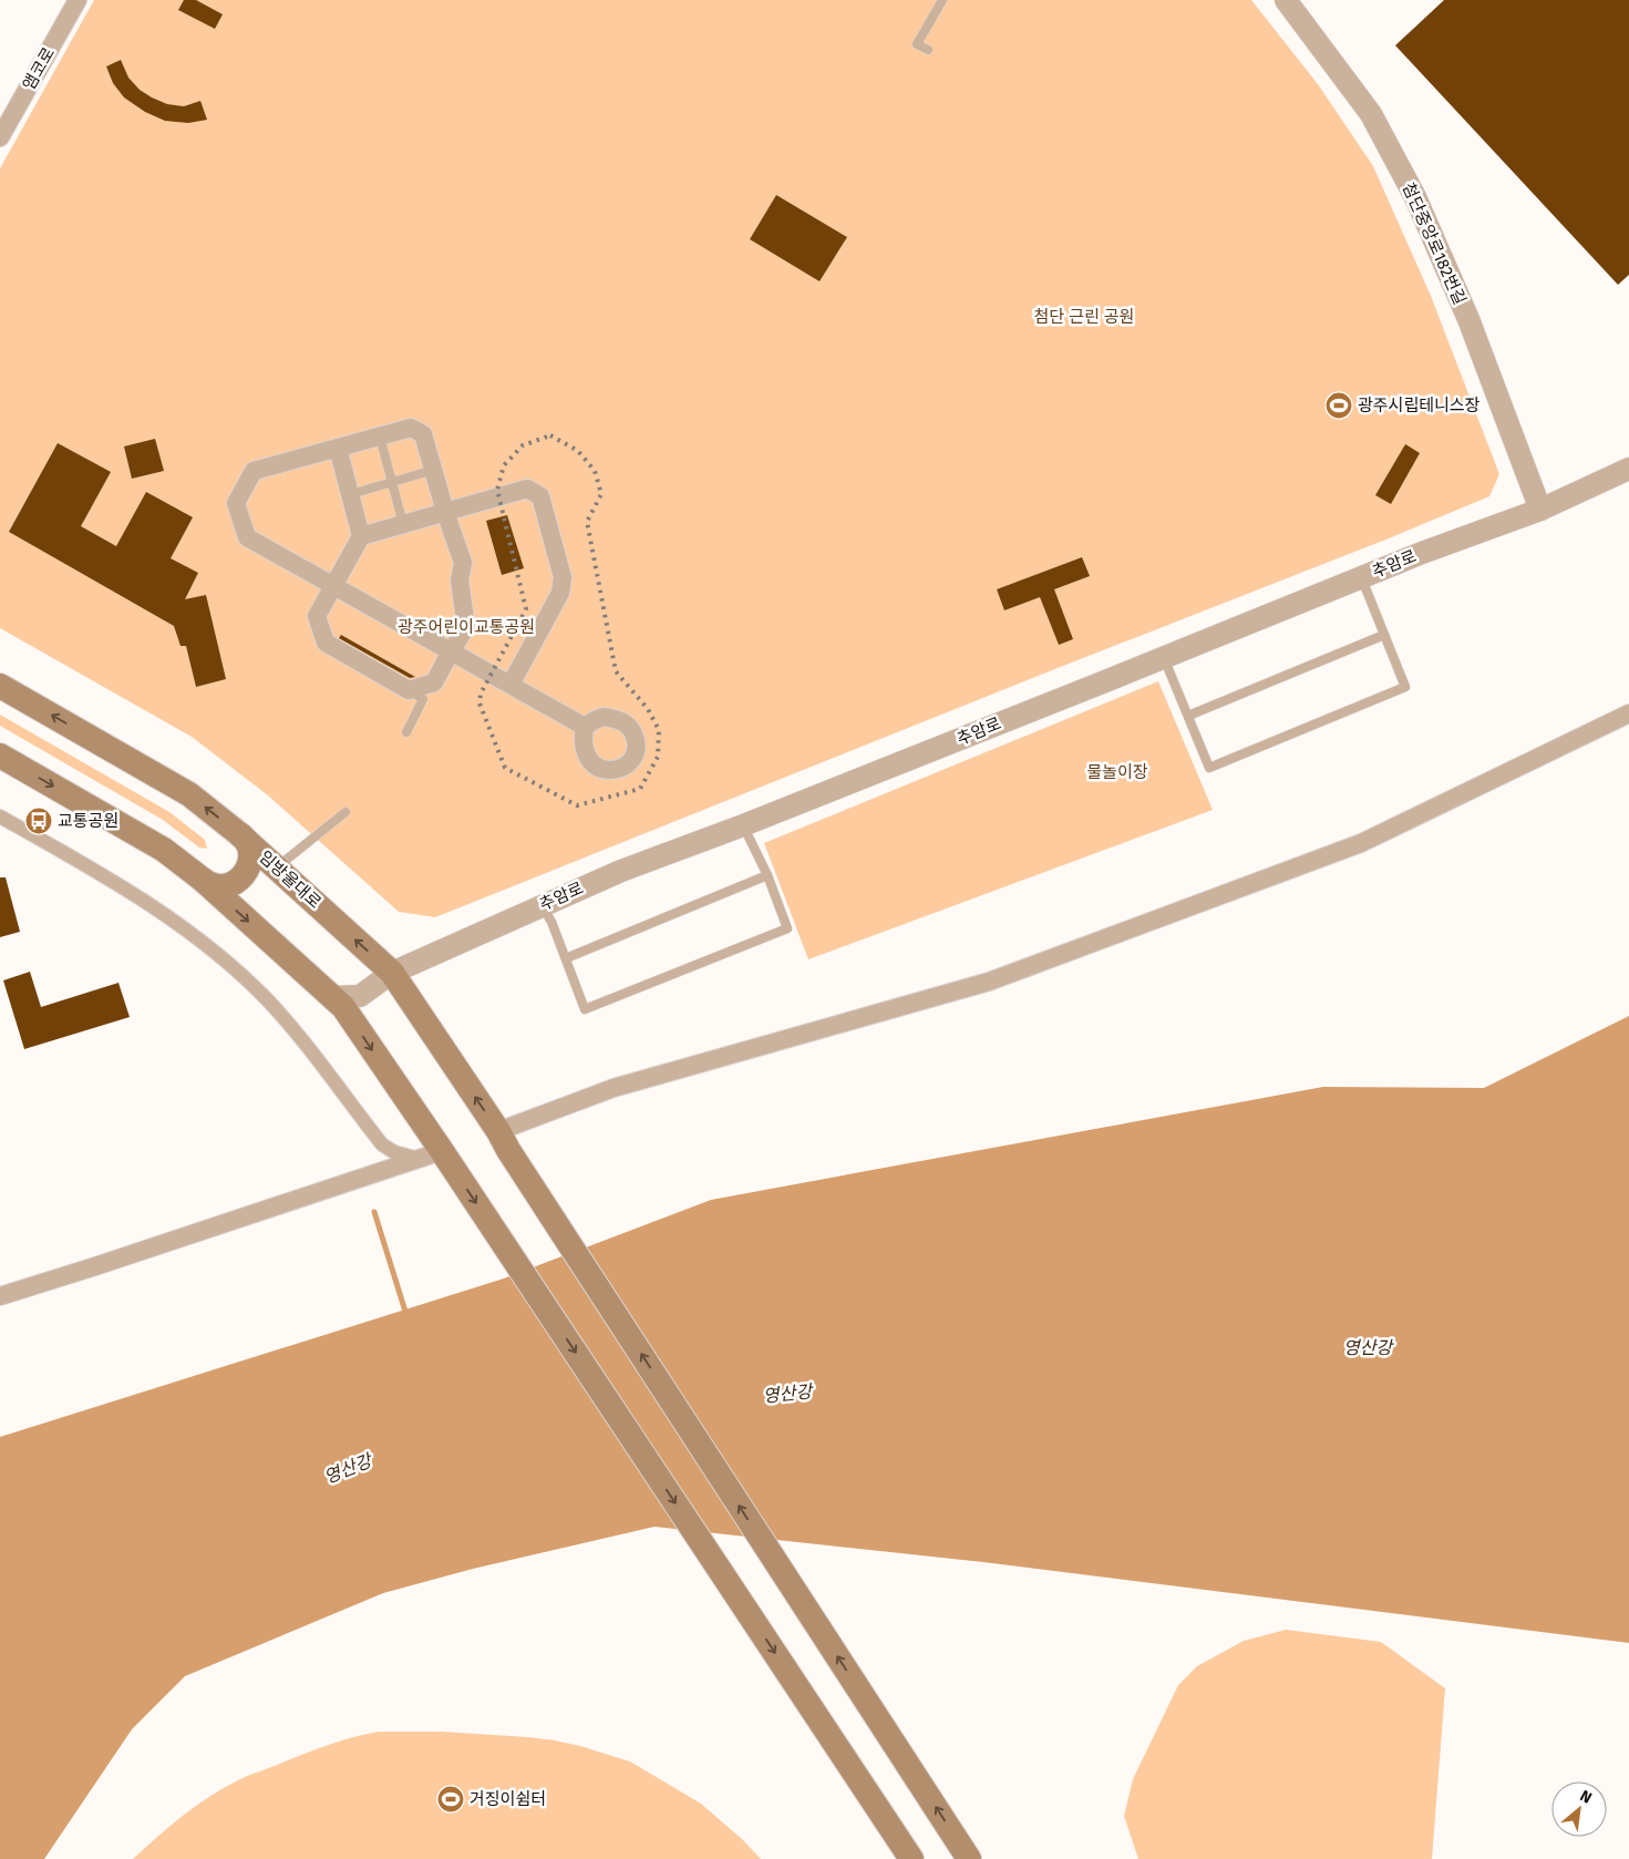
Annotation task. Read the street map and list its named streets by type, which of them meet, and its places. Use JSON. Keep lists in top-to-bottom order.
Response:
{
  "streets": {
    "main road": ["임방울대로"],
    "street": ["앰코로", "첨단중앙로182번길", "추암로"]
  },
  "crossings": [
    ["첨단중앙로182번길", "추암로"],
    ["추암로", "임방울대로"]
  ],
  "water": ["영산강"],
  "parks": ["첨단 근린 공원", "광주어린이교통공원", "물놀이장"],
  "places": {
    "sports": ["광주시립테니스장", "거징이쉼터"],
    "bus stop": ["교통공원"]
  },
  "north": "top right"
}
